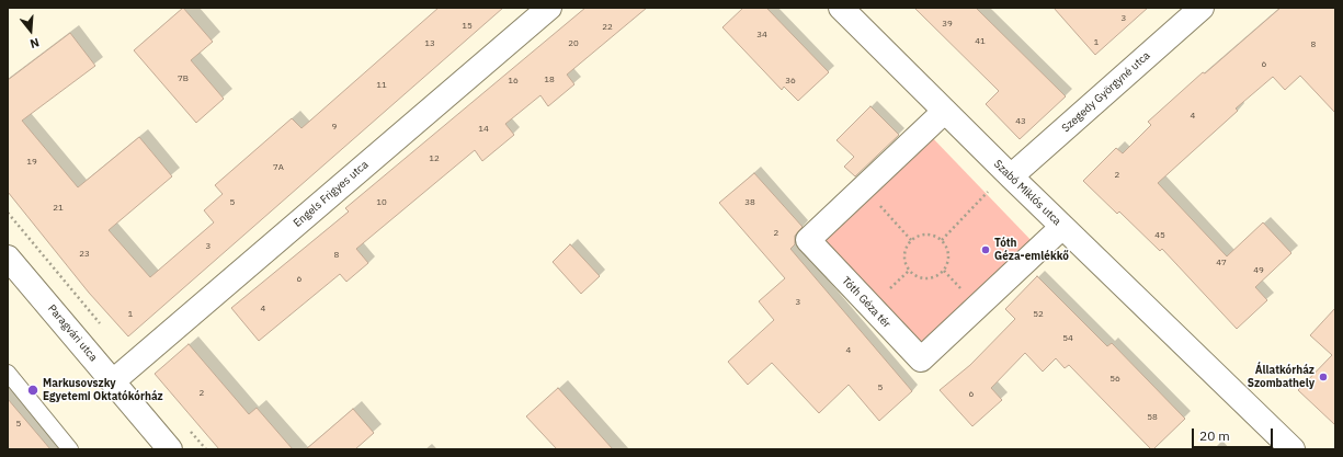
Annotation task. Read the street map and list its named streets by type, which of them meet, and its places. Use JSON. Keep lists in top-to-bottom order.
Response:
{
  "streets": {
    "street": [
      "Szegedy Györgyné utca",
      "Szabó Miklós utca",
      "Engels Frigyes utca",
      "Tóth Géza tér",
      "Paragvári utca"
    ]
  },
  "crossings": [
    ["Szegedy Györgyné utca", "Szabó Miklós utca"],
    ["Szabó Miklós utca", "Tóth Géza tér"],
    ["Engels Frigyes utca", "Paragvári utca"]
  ],
  "places": ["Tóth Géza-emlékkő", "Állatkórház Szombathely", "Markusovszky Egyetemi Oktatókórház"],
  "house_numbers": [
    "3",
    "39",
    "15",
    "22",
    "34",
    "41",
    "1",
    "13",
    "20",
    "8",
    "6",
    "7B",
    "18",
    "16",
    "36",
    "11",
    "4",
    "43",
    "9",
    "14",
    "12",
    "19",
    "7A",
    "2",
    "5",
    "10",
    "38",
    "21",
    "2",
    "45",
    "3",
    "23",
    "8",
    "47",
    "49",
    "6",
    "3",
    "4",
    "1",
    "52",
    "54",
    "4",
    "56",
    "5",
    "2",
    "6",
    "58",
    "5"
  ],
  "scale_bar": "20 m",
  "north": "bottom"
}
